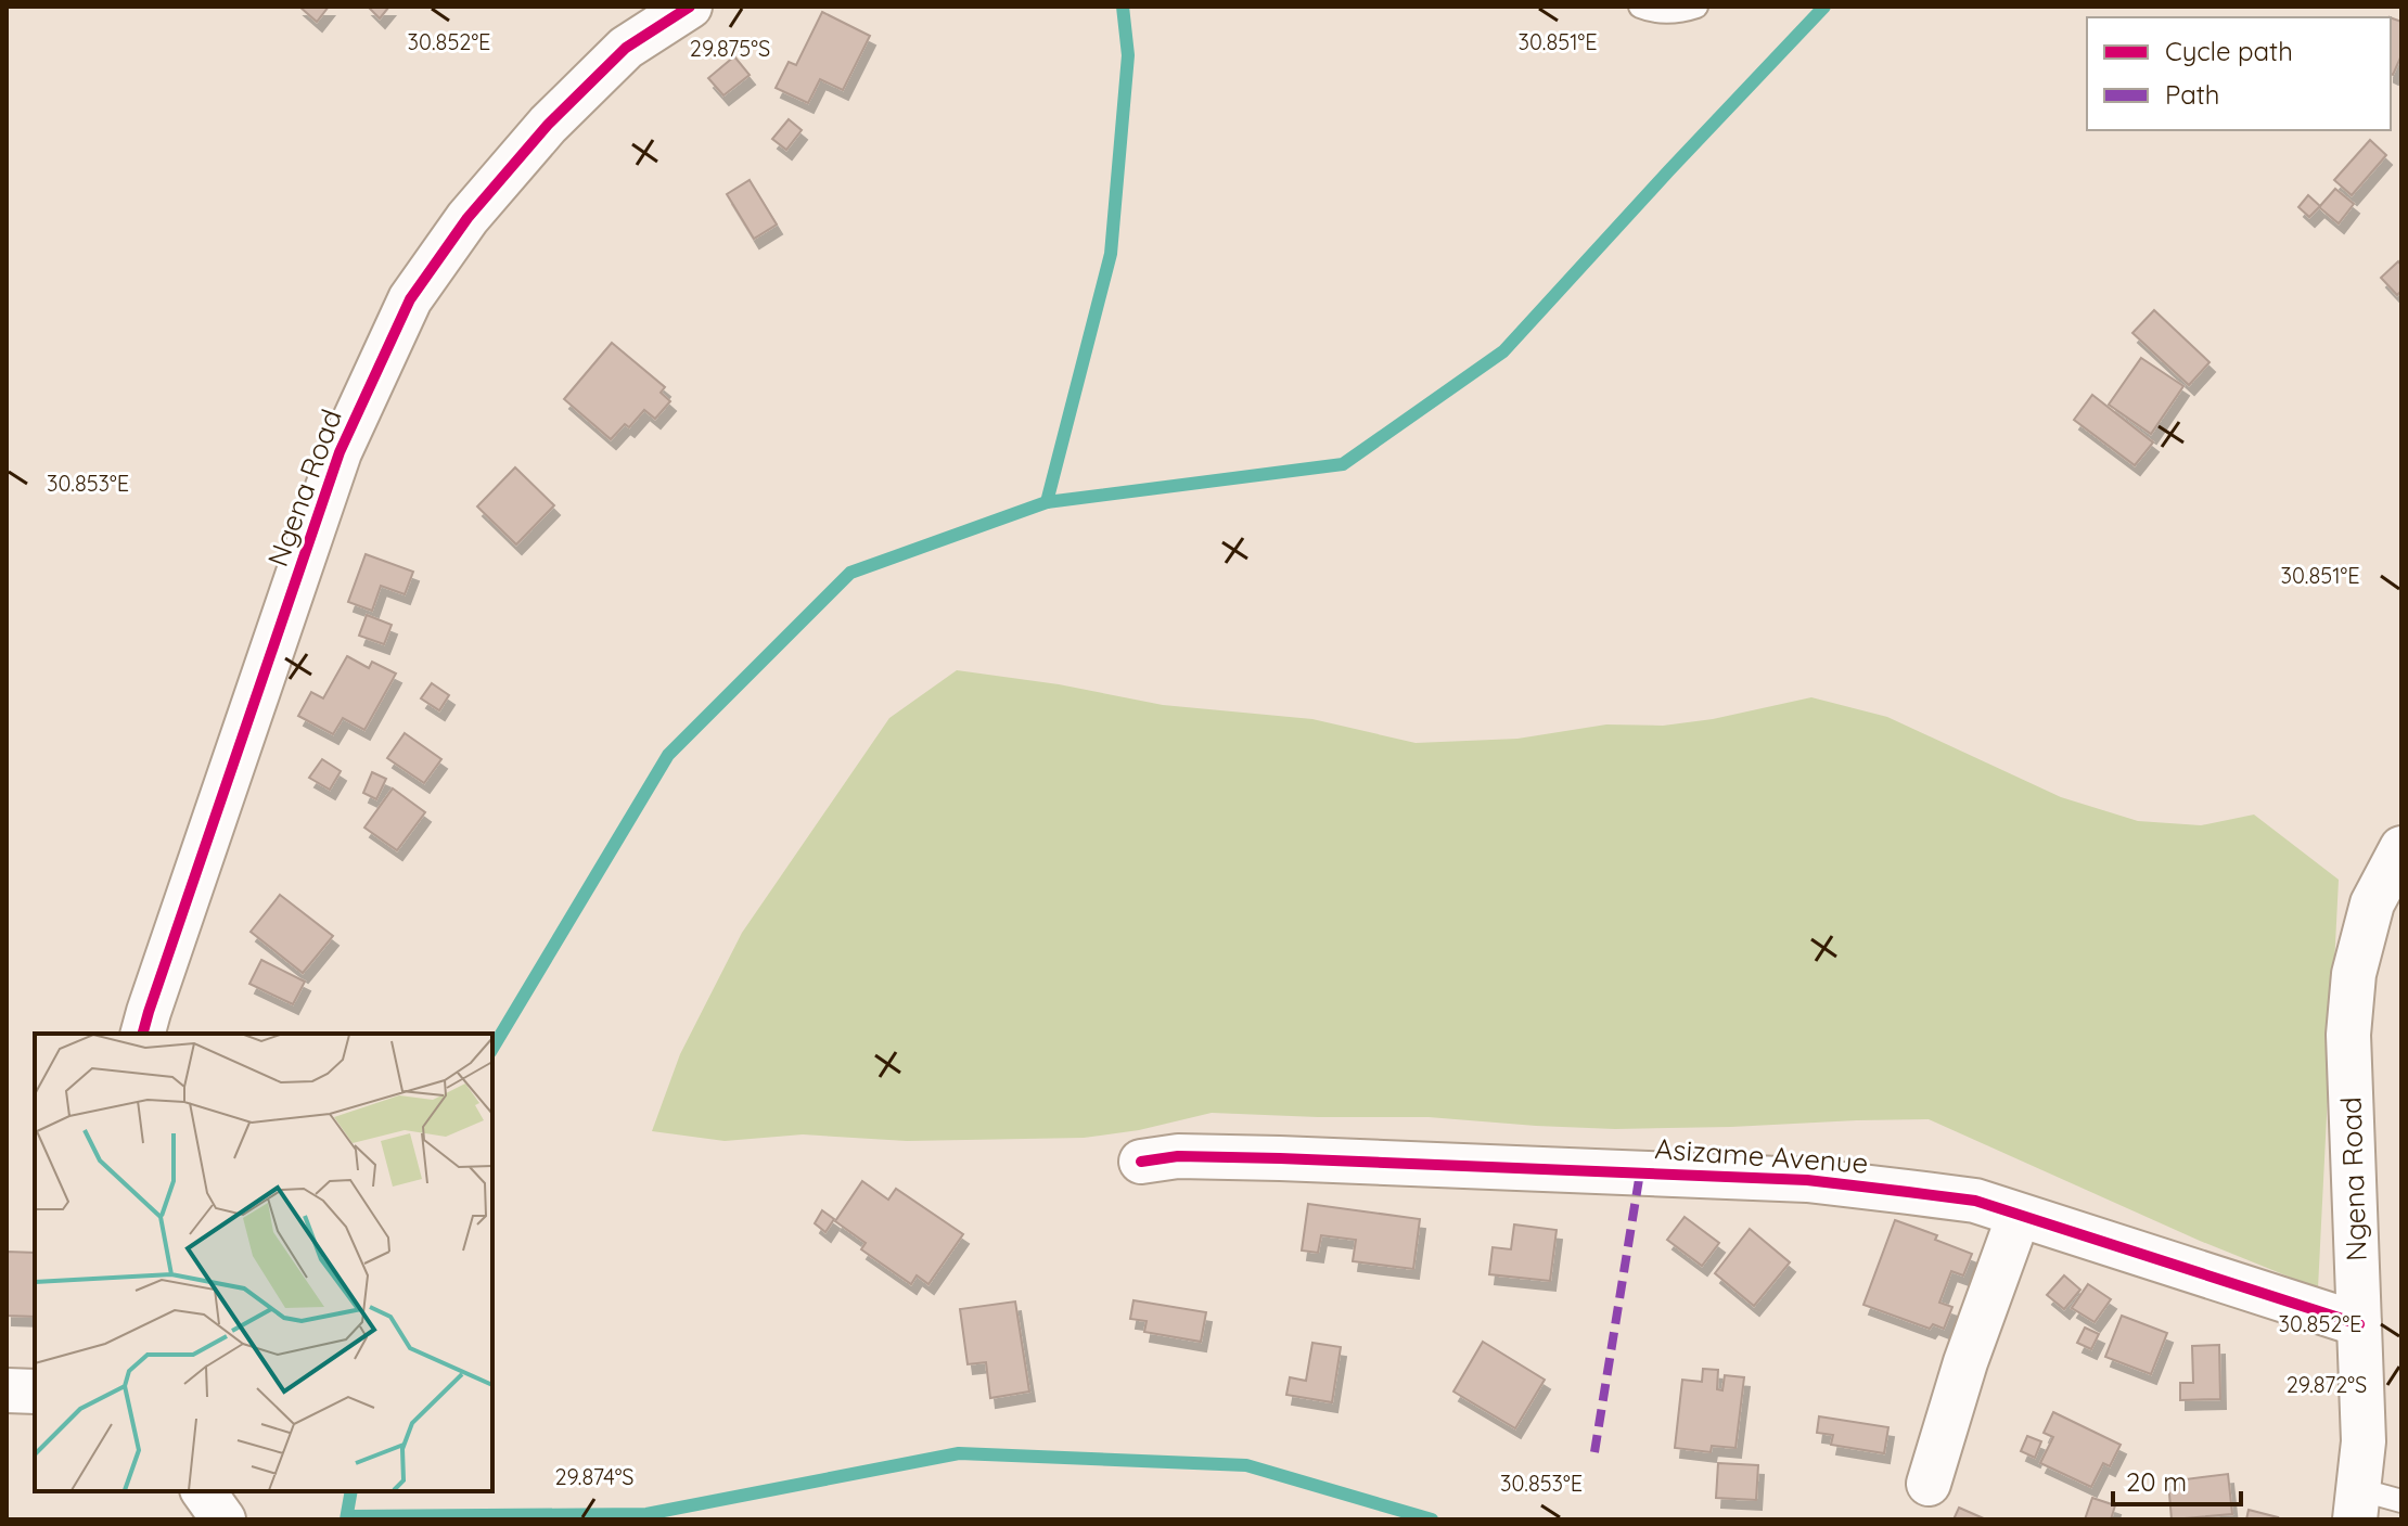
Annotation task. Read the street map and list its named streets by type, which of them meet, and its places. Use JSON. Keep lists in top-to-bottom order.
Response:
{
  "streets": {
    "street": ["Ngena Road", "Asizame Avenue"]
  },
  "crossings": [
    ["Ngena Road", "Asizame Avenue"]
  ],
  "legend": ["Cycle path", "Path"],
  "scale_bar": "20 m",
  "coordinates": [
    "30.852°E",
    "30.851°E",
    "29.875°S",
    "30.853°E",
    "29.872°S",
    "29.874°S"
  ]
}
